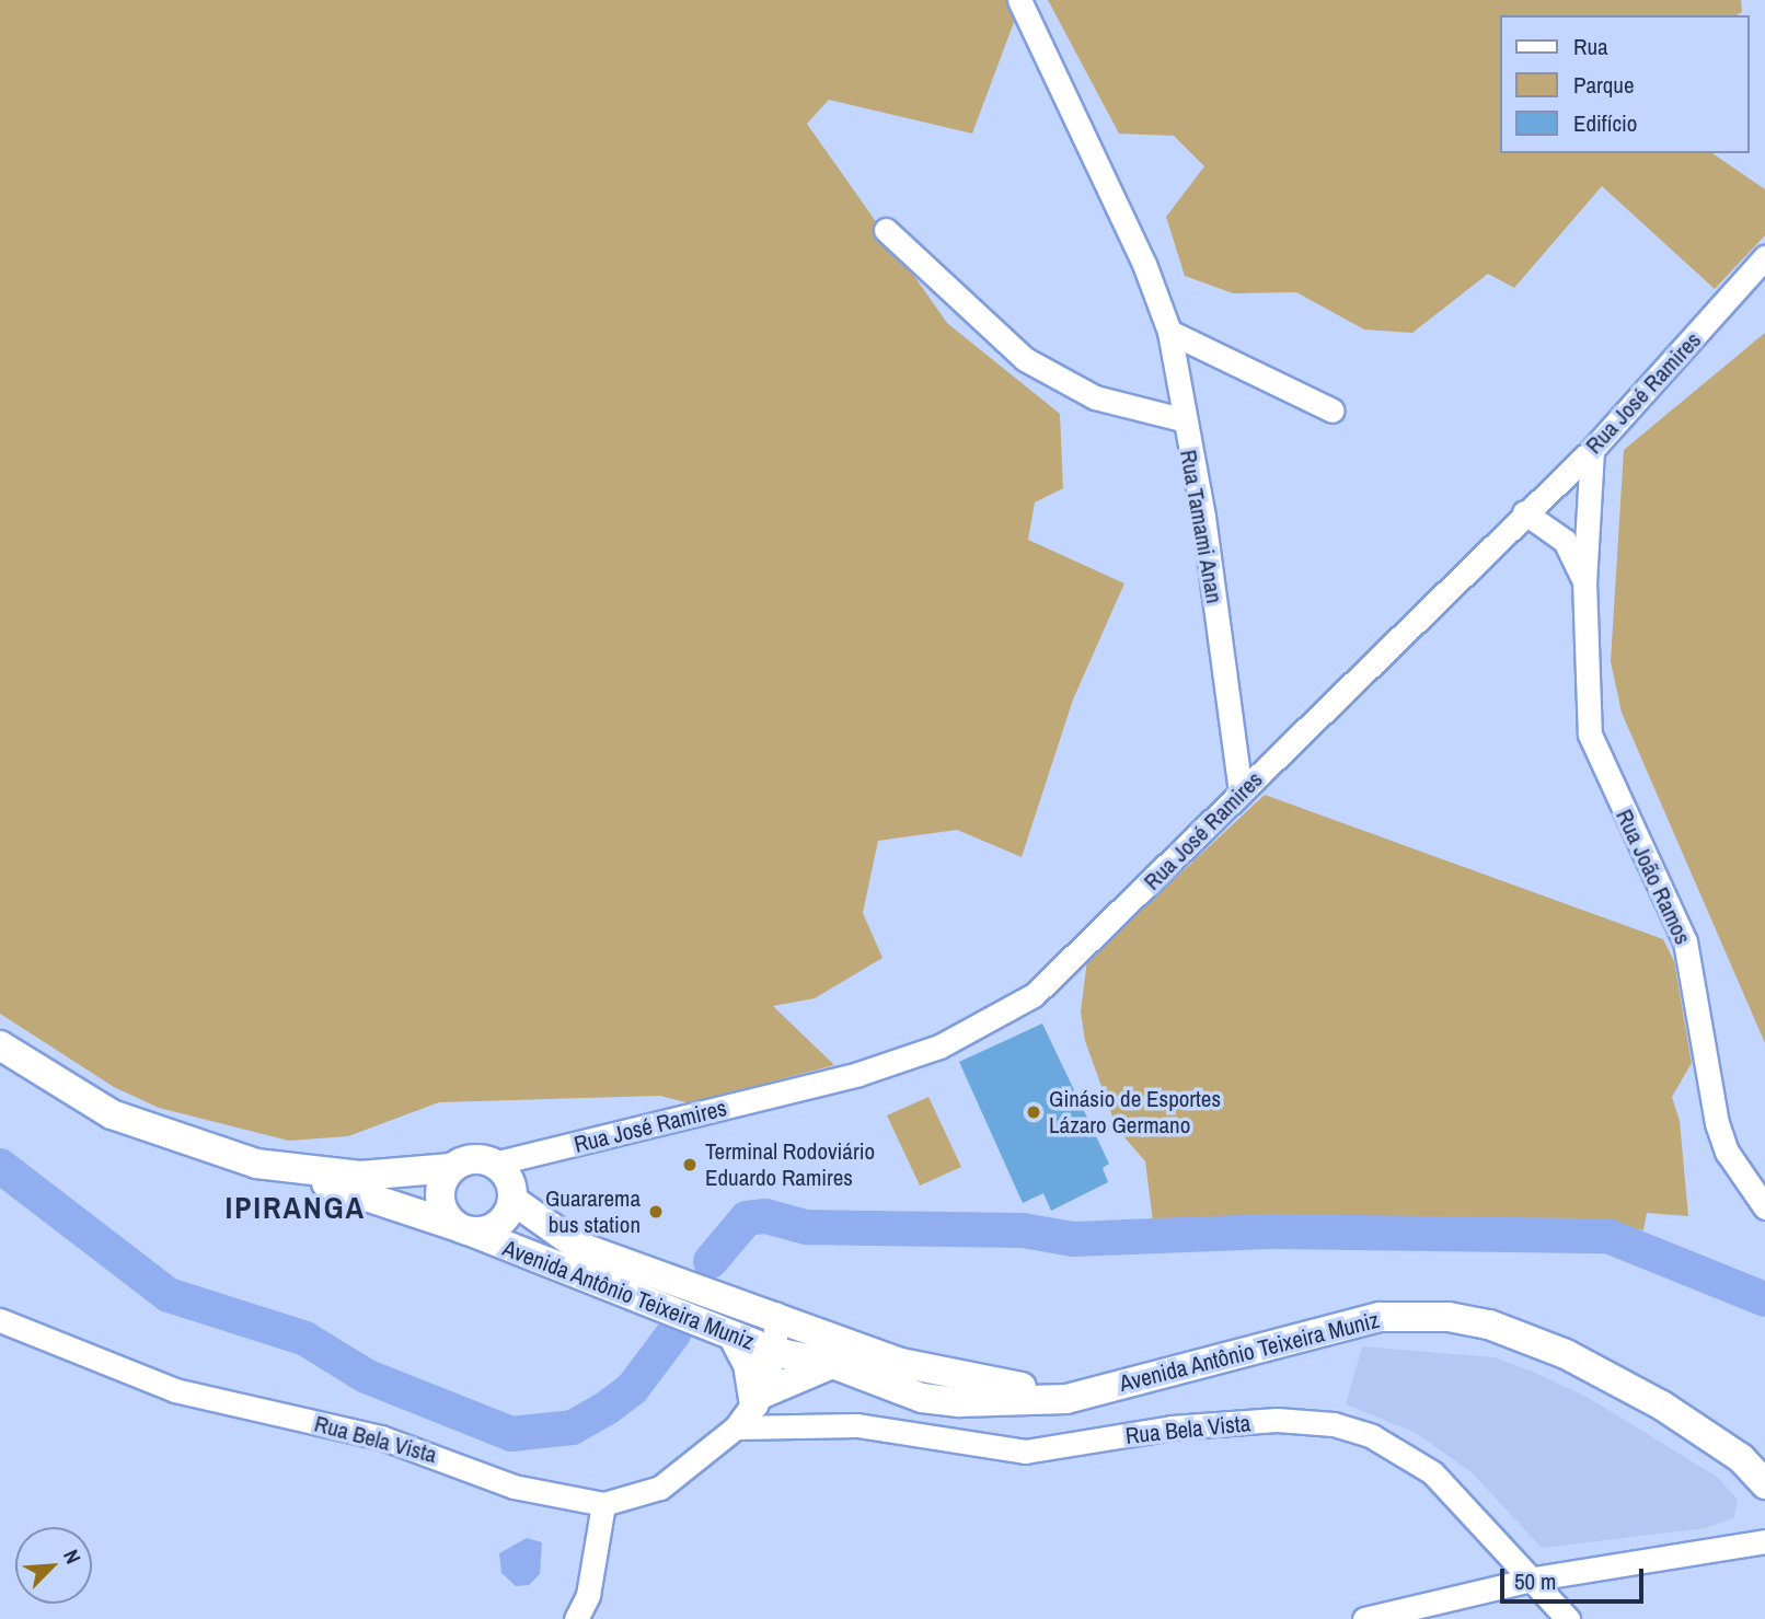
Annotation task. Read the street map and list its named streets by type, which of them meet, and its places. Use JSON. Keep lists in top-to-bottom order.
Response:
{
  "streets": {
    "main road": ["Avenida Antônio Teixeira Muniz"],
    "street": [
      "Rua José Ramires",
      "Rua Tamami Anan",
      "Rua João Ramos",
      "Rua Bela Vista"
    ]
  },
  "crossings": [
    ["Rua José Ramires", "Rua Tamami Anan"],
    ["Rua José Ramires", "Rua João Ramos"],
    ["Rua José Ramires", "Avenida Antônio Teixeira Muniz"],
    ["Avenida Antônio Teixeira Muniz", "Rua Bela Vista"]
  ],
  "districts": ["IPIRANGA"],
  "places": ["Ginásio de Esportes Lázaro Germano", "Terminal Rodoviário Eduardo Ramires", "Guararema bus station"],
  "legend": ["Rua", "Parque", "Edifício"],
  "scale_bar": "50 m",
  "north": "top right"
}
